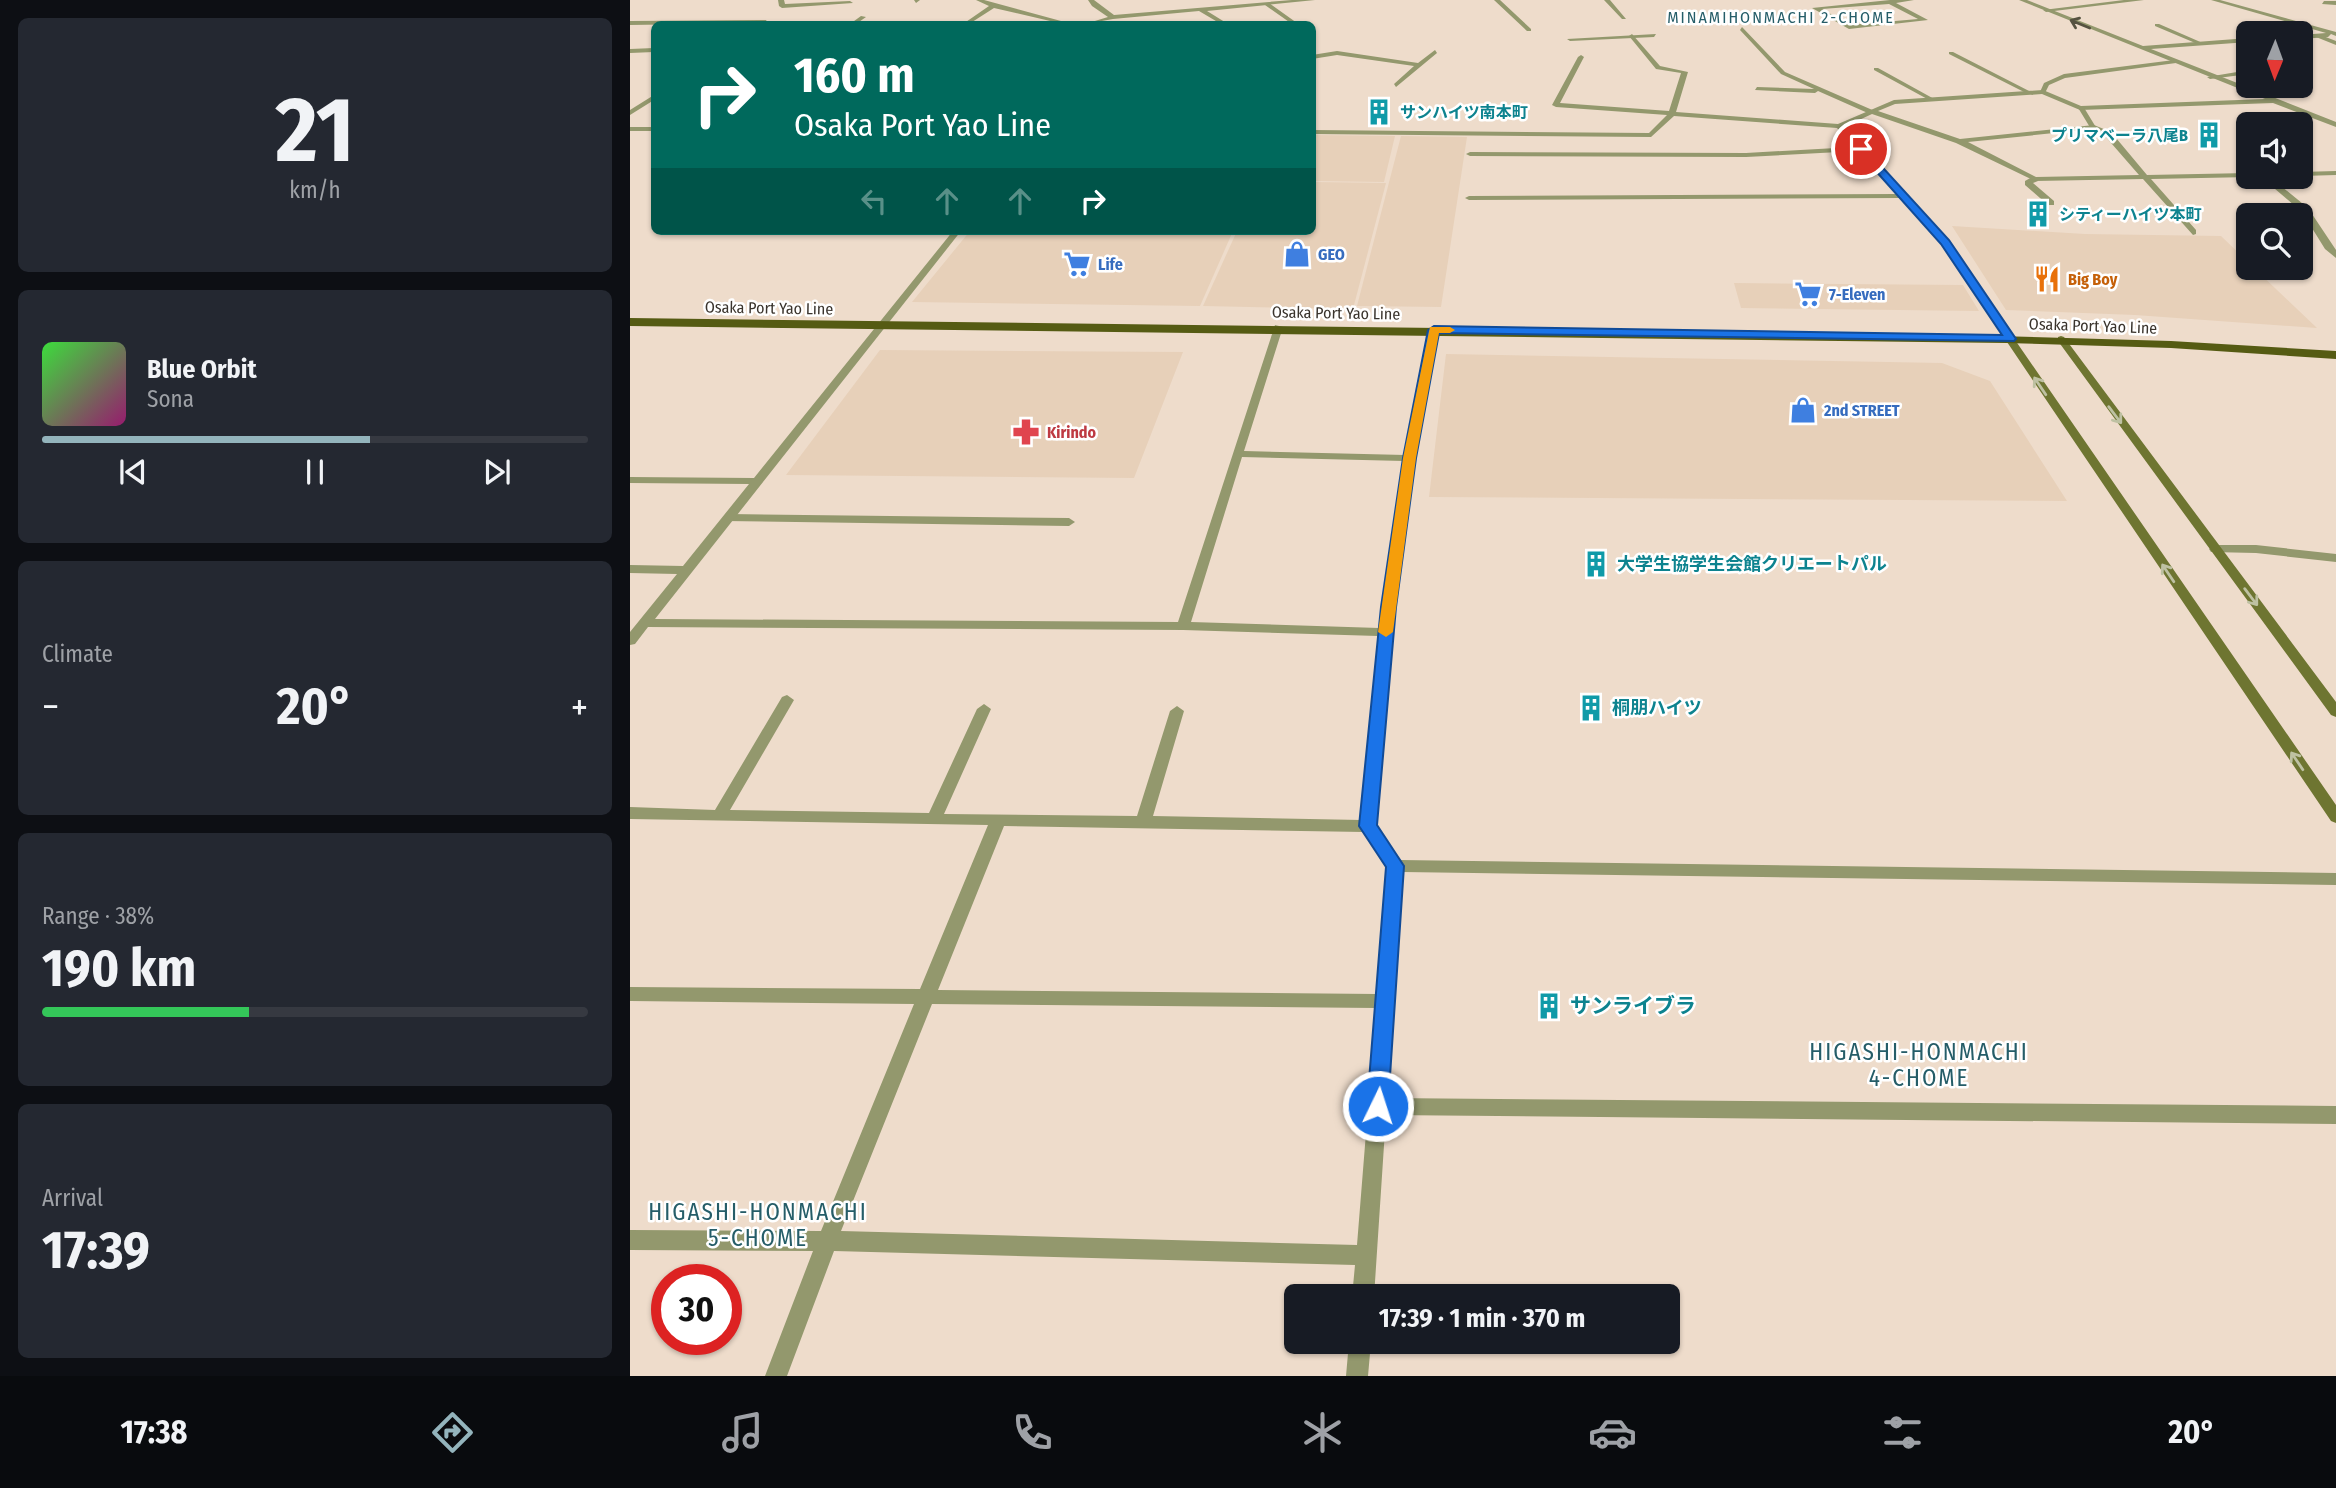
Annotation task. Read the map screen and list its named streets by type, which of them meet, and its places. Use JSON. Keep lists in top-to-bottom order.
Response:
{
  "streets": {
    "main road": ["Osaka Port Yao Line"]
  },
  "districts": ["MINAMIHONMACHI 2-CHOME", "HIGASHI-HONMACHI 4-CHOME", "HIGASHI-HONMACHI 5-CHOME"],
  "places": {
    "building": [
      "サンハイツ南本町",
      "プリマベーラ八尾B",
      "シティーハイツ本町",
      "大学生協学生会館クリエートパル",
      "桐朋ハイツ",
      "サンライブラ"
    ],
    "shop": ["GEO", "2nd STREET"],
    "supermarket": ["Life", "7-Eleven"],
    "restaurant": ["Big Boy"],
    "pharmacy": ["Kirindo"]
  },
  "north": "bottom",
  "page": {
    "tile": [
      ["21", "km/h"],
      "Climate",
      ["Range · 38%", "190 km"],
      ["Arrival", "17:39"]
    ],
    "turn": ["160 m", "Osaka Port Yao Line"],
    "song": ["Blue Orbit", "Sona"],
    "heat": ["−", "20°", "+"],
    "limit": "30",
    "trip": "17:39 · 1 min · 370 m",
    "tabs": ["17:38", "20°"]
  }
}
